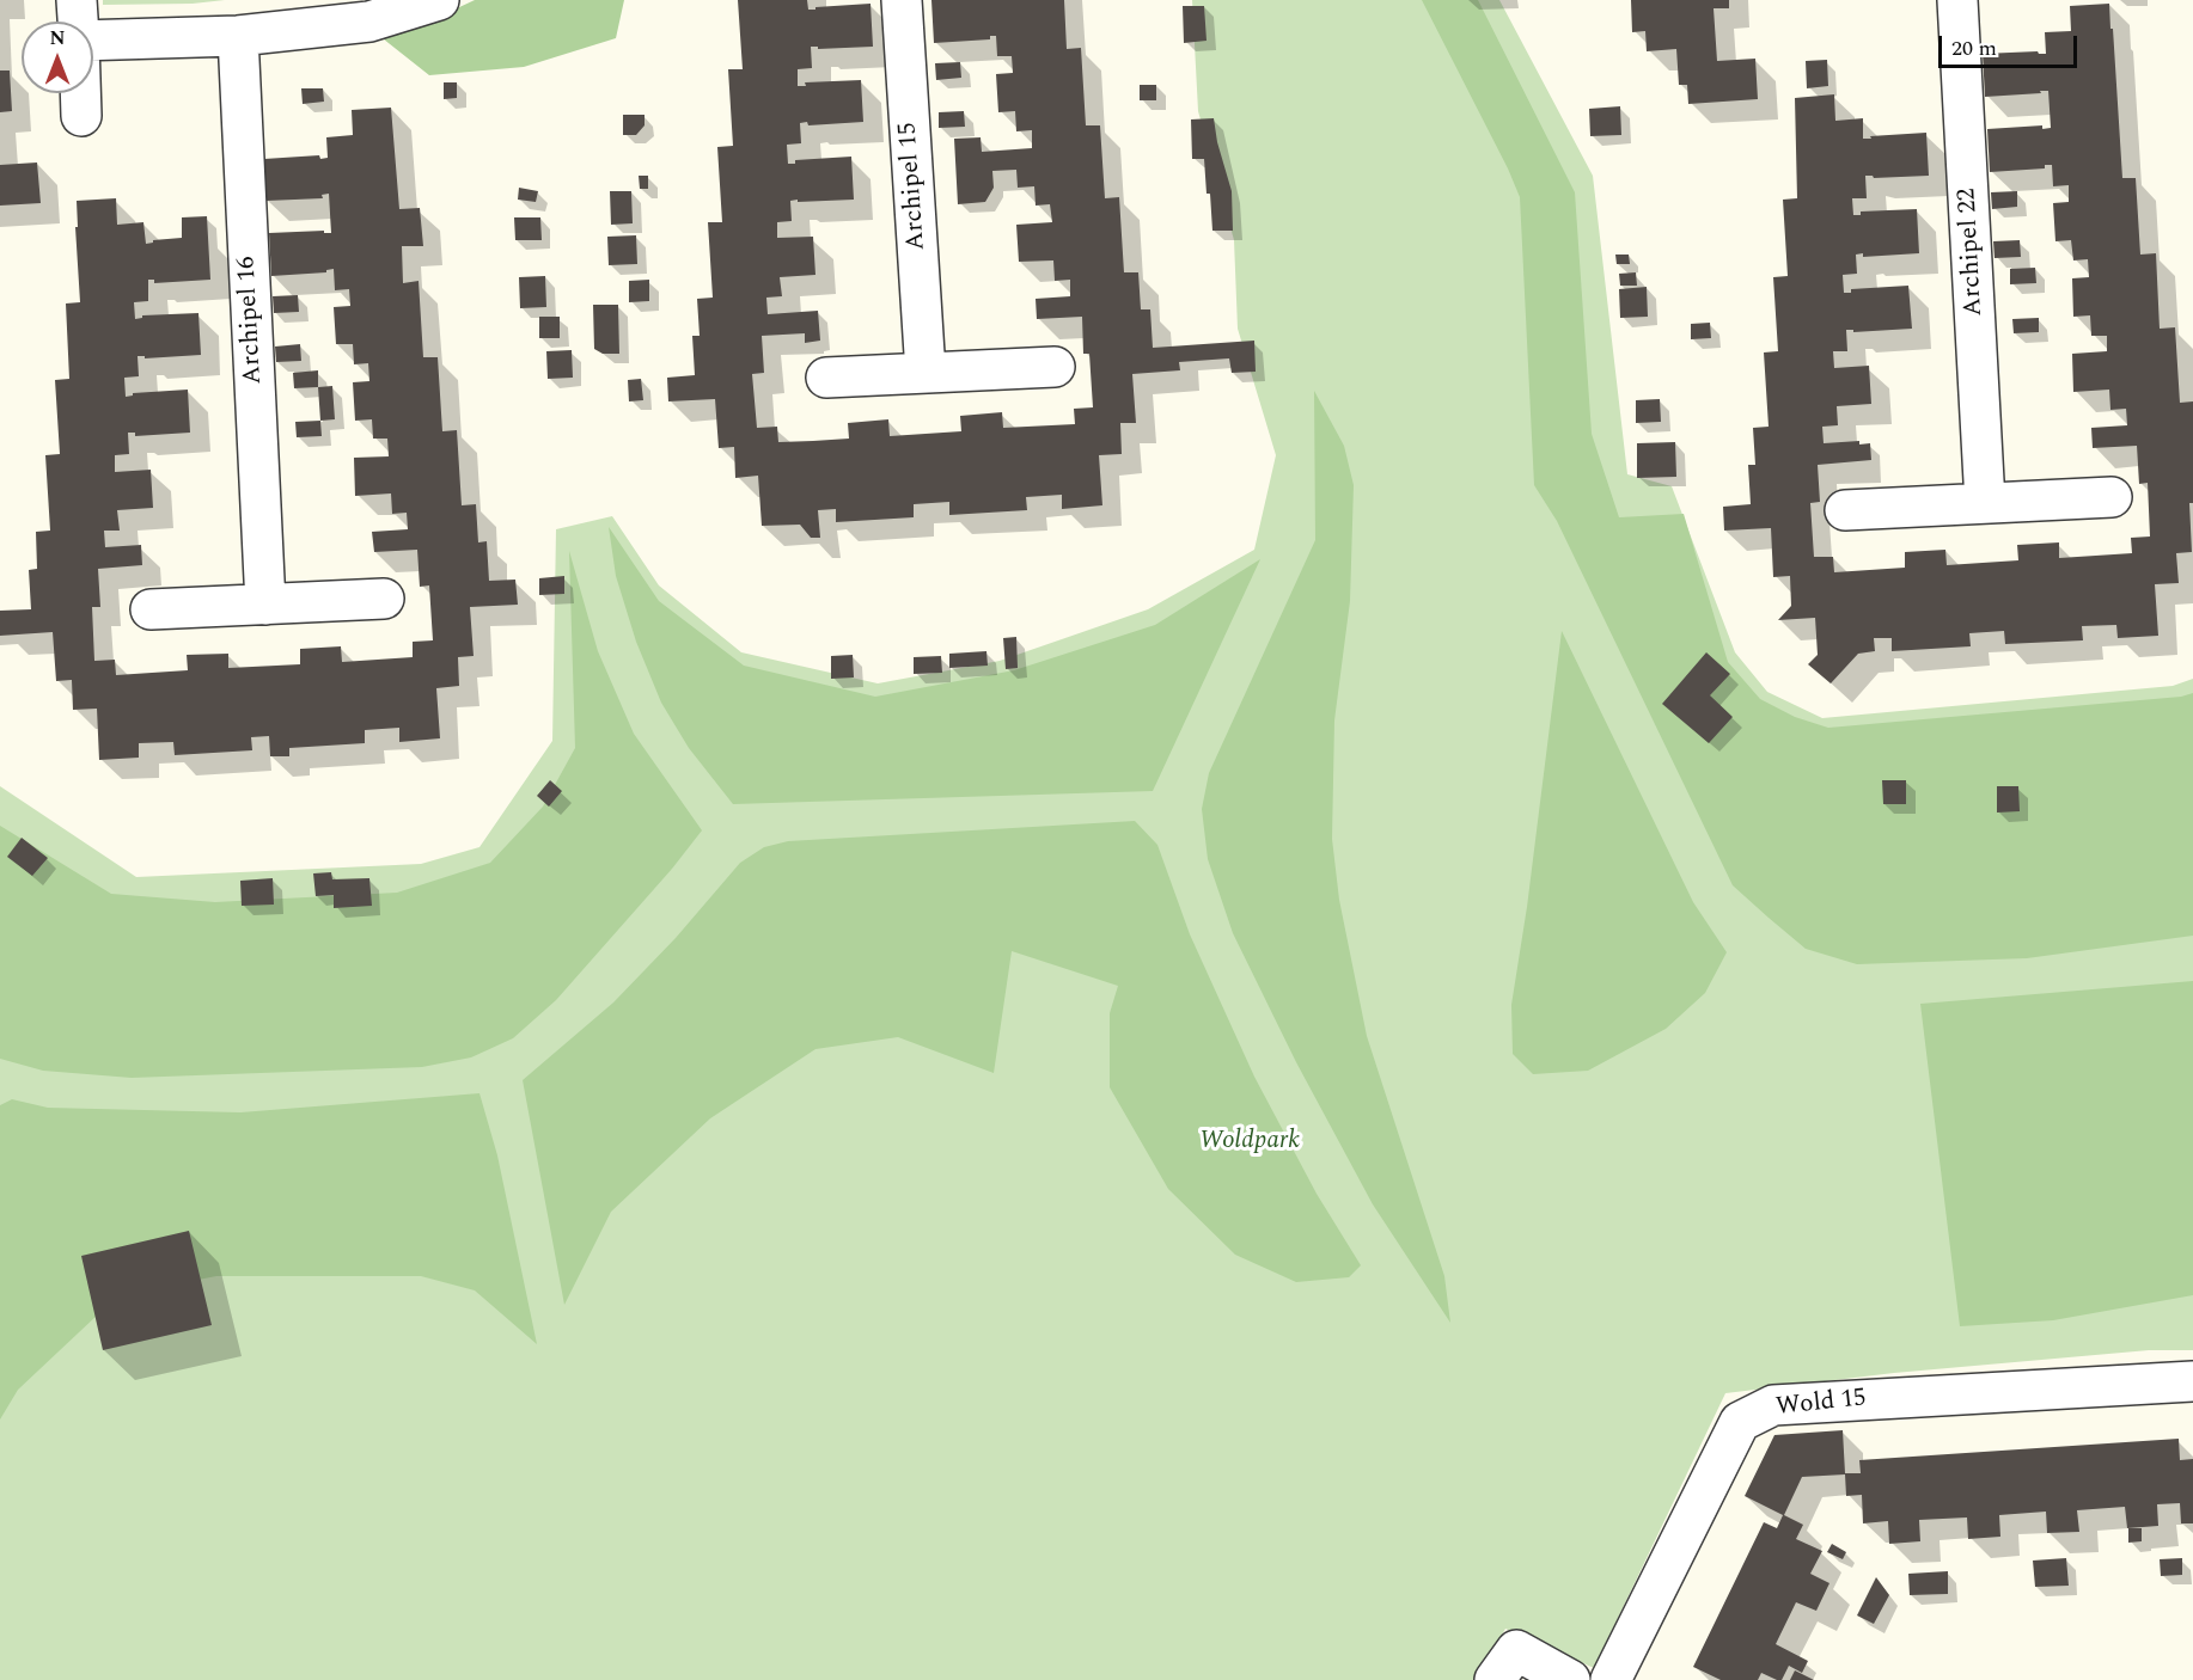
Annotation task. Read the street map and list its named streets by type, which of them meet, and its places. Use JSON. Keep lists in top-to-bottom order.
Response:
{
  "streets": {
    "street": [
      "Archipel 15",
      "Archipel 22",
      "Archipel 16",
      "Wold 15"
    ]
  },
  "parks": ["Woldpark"],
  "scale_bar": "20 m",
  "north": "top"
}
